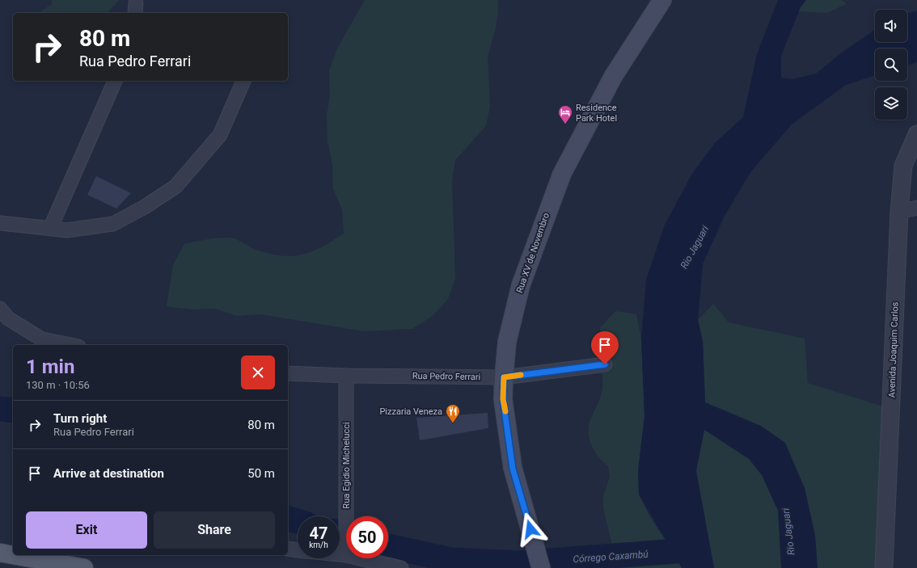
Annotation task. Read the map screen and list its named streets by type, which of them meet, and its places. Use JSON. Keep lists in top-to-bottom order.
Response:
{
  "streets": {
    "main road": ["Rua XV de Novembro"],
    "street": ["Avenida Joaquim Carlos", "Rua Pedro Ferrari", "Rua Egidio Michelucci"]
  },
  "crossings": [
    ["Rua XV de Novembro", "Rua Pedro Ferrari"],
    ["Rua Pedro Ferrari", "Rua Egidio Michelucci"]
  ],
  "water": ["Rio Jaguari", "Córrego Caxambú"],
  "places": {
    "hotel": ["Residence Park Hotel"],
    "restaurant": ["Pizzaria Veneza"]
  },
  "page": {
    "turn": ["80 m", "Rua Pedro Ferrari"],
    "heading": ["1 min", "130 m · 10:56"],
    "list": [
      {
        "name": "Turn right",
        "note": "Rua Pedro Ferrari",
        "value": "80 m"
      },
      {
        "name": "Arrive at destination",
        "value": "50 m"
      }
    ],
    "buttons": ["Exit", "Share"],
    "speed": "47 km/h",
    "limit": "50"
  }
}
